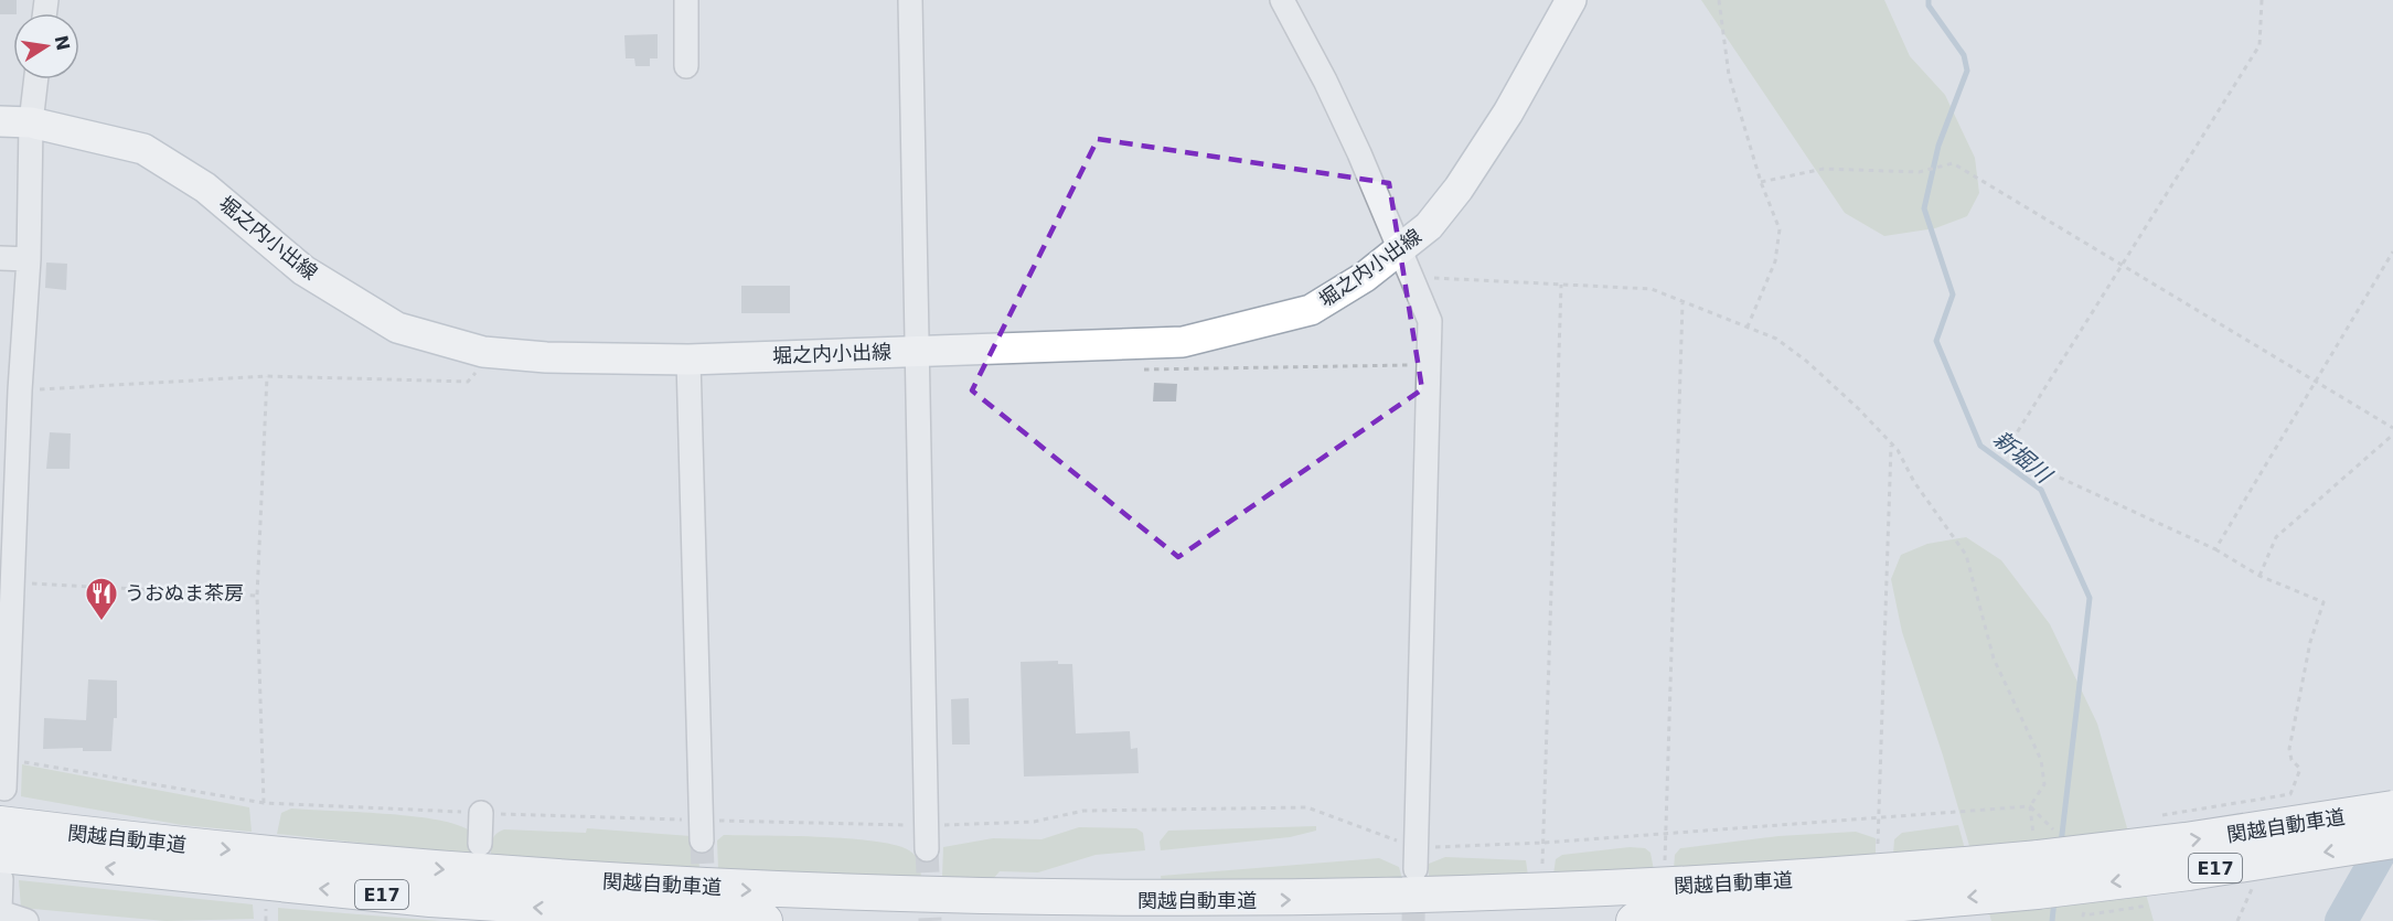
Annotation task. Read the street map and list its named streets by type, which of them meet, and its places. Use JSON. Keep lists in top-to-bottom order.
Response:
{
  "streets": {
    "highway": ["関越自動車道", "E17"],
    "main road": ["堀之内小出線"]
  },
  "water": ["新堀川"],
  "places": {
    "restaurant": ["うおぬま茶房"]
  },
  "north": "right"
}
